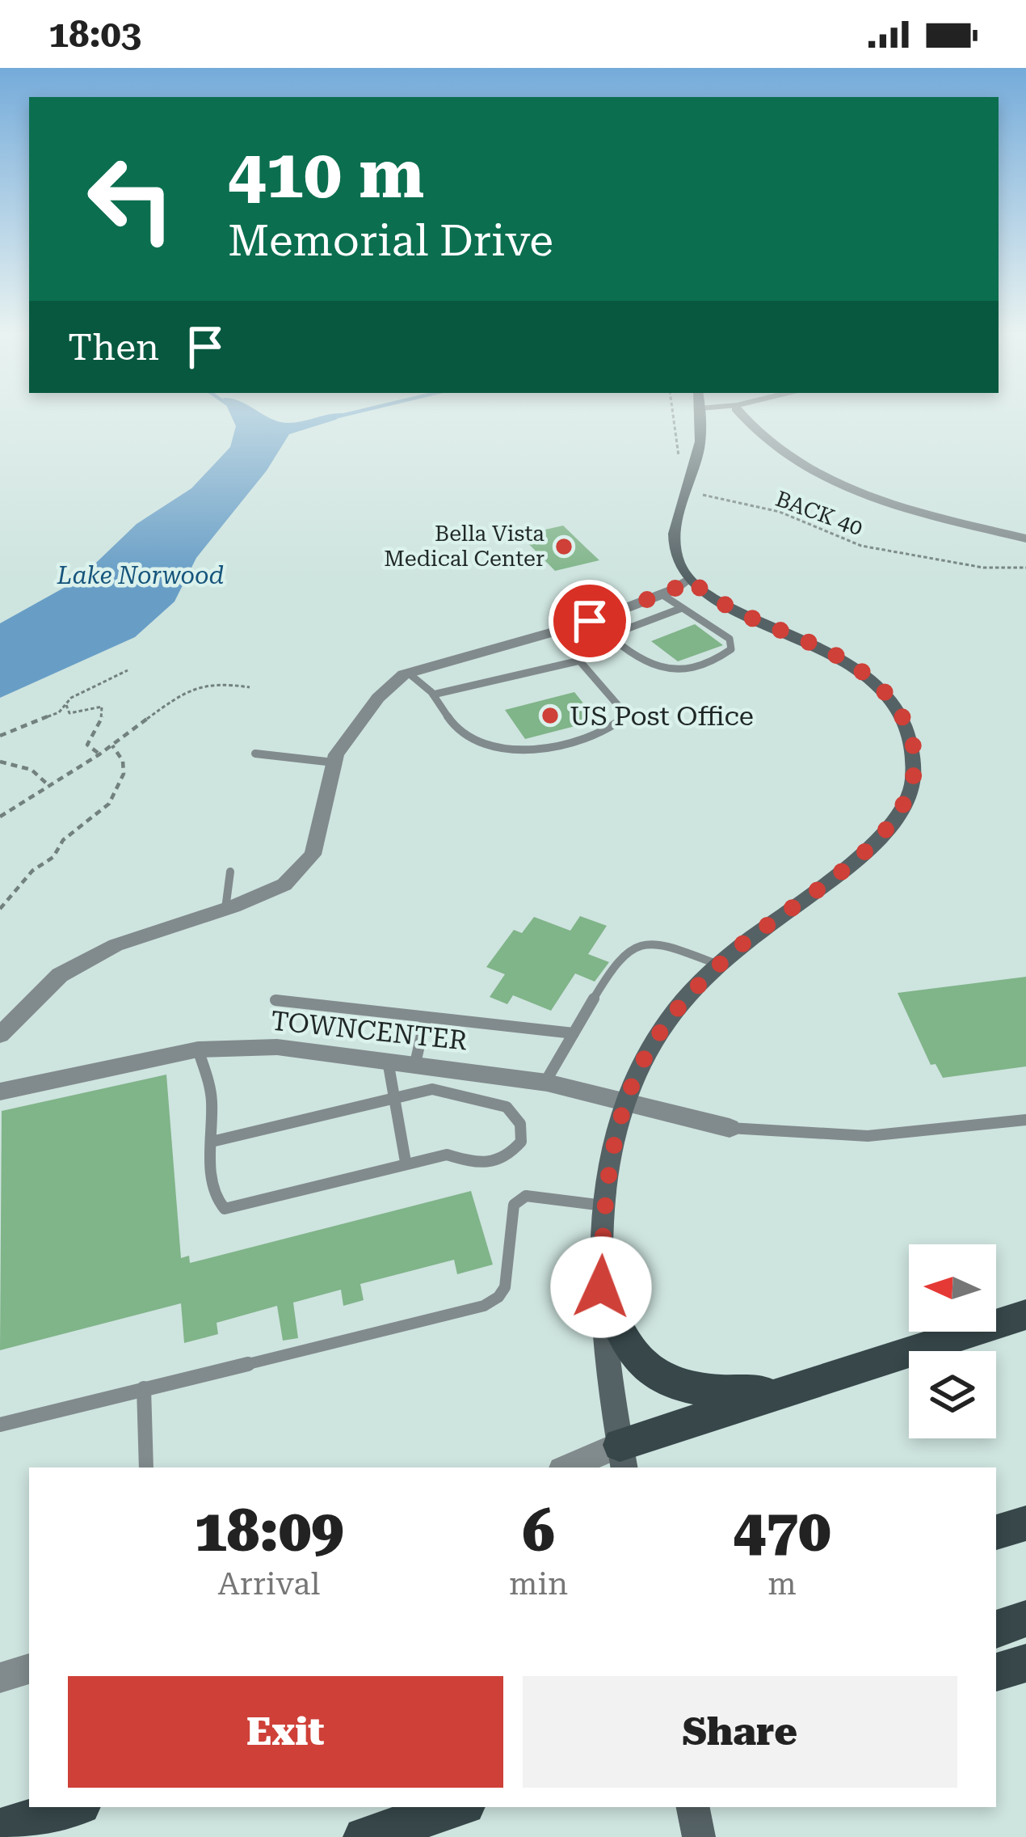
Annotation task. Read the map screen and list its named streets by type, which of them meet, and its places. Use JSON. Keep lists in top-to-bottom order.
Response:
{
  "streets": {
    "street": ["TOWNCENTER"],
    "path": ["BACK 40"]
  },
  "water": ["Lake Norwood"],
  "places": ["Bella Vista Medical Center", "US Post Office"],
  "north": "left",
  "page": {
    "status": "18:03",
    "turn": ["410 m", "Memorial Drive"],
    "then": "Then",
    "eta": [
      "18:09",
      "Arrival",
      "6",
      "min",
      "470",
      "m"
    ],
    "buttons": ["Exit", "Share"]
  }
}
